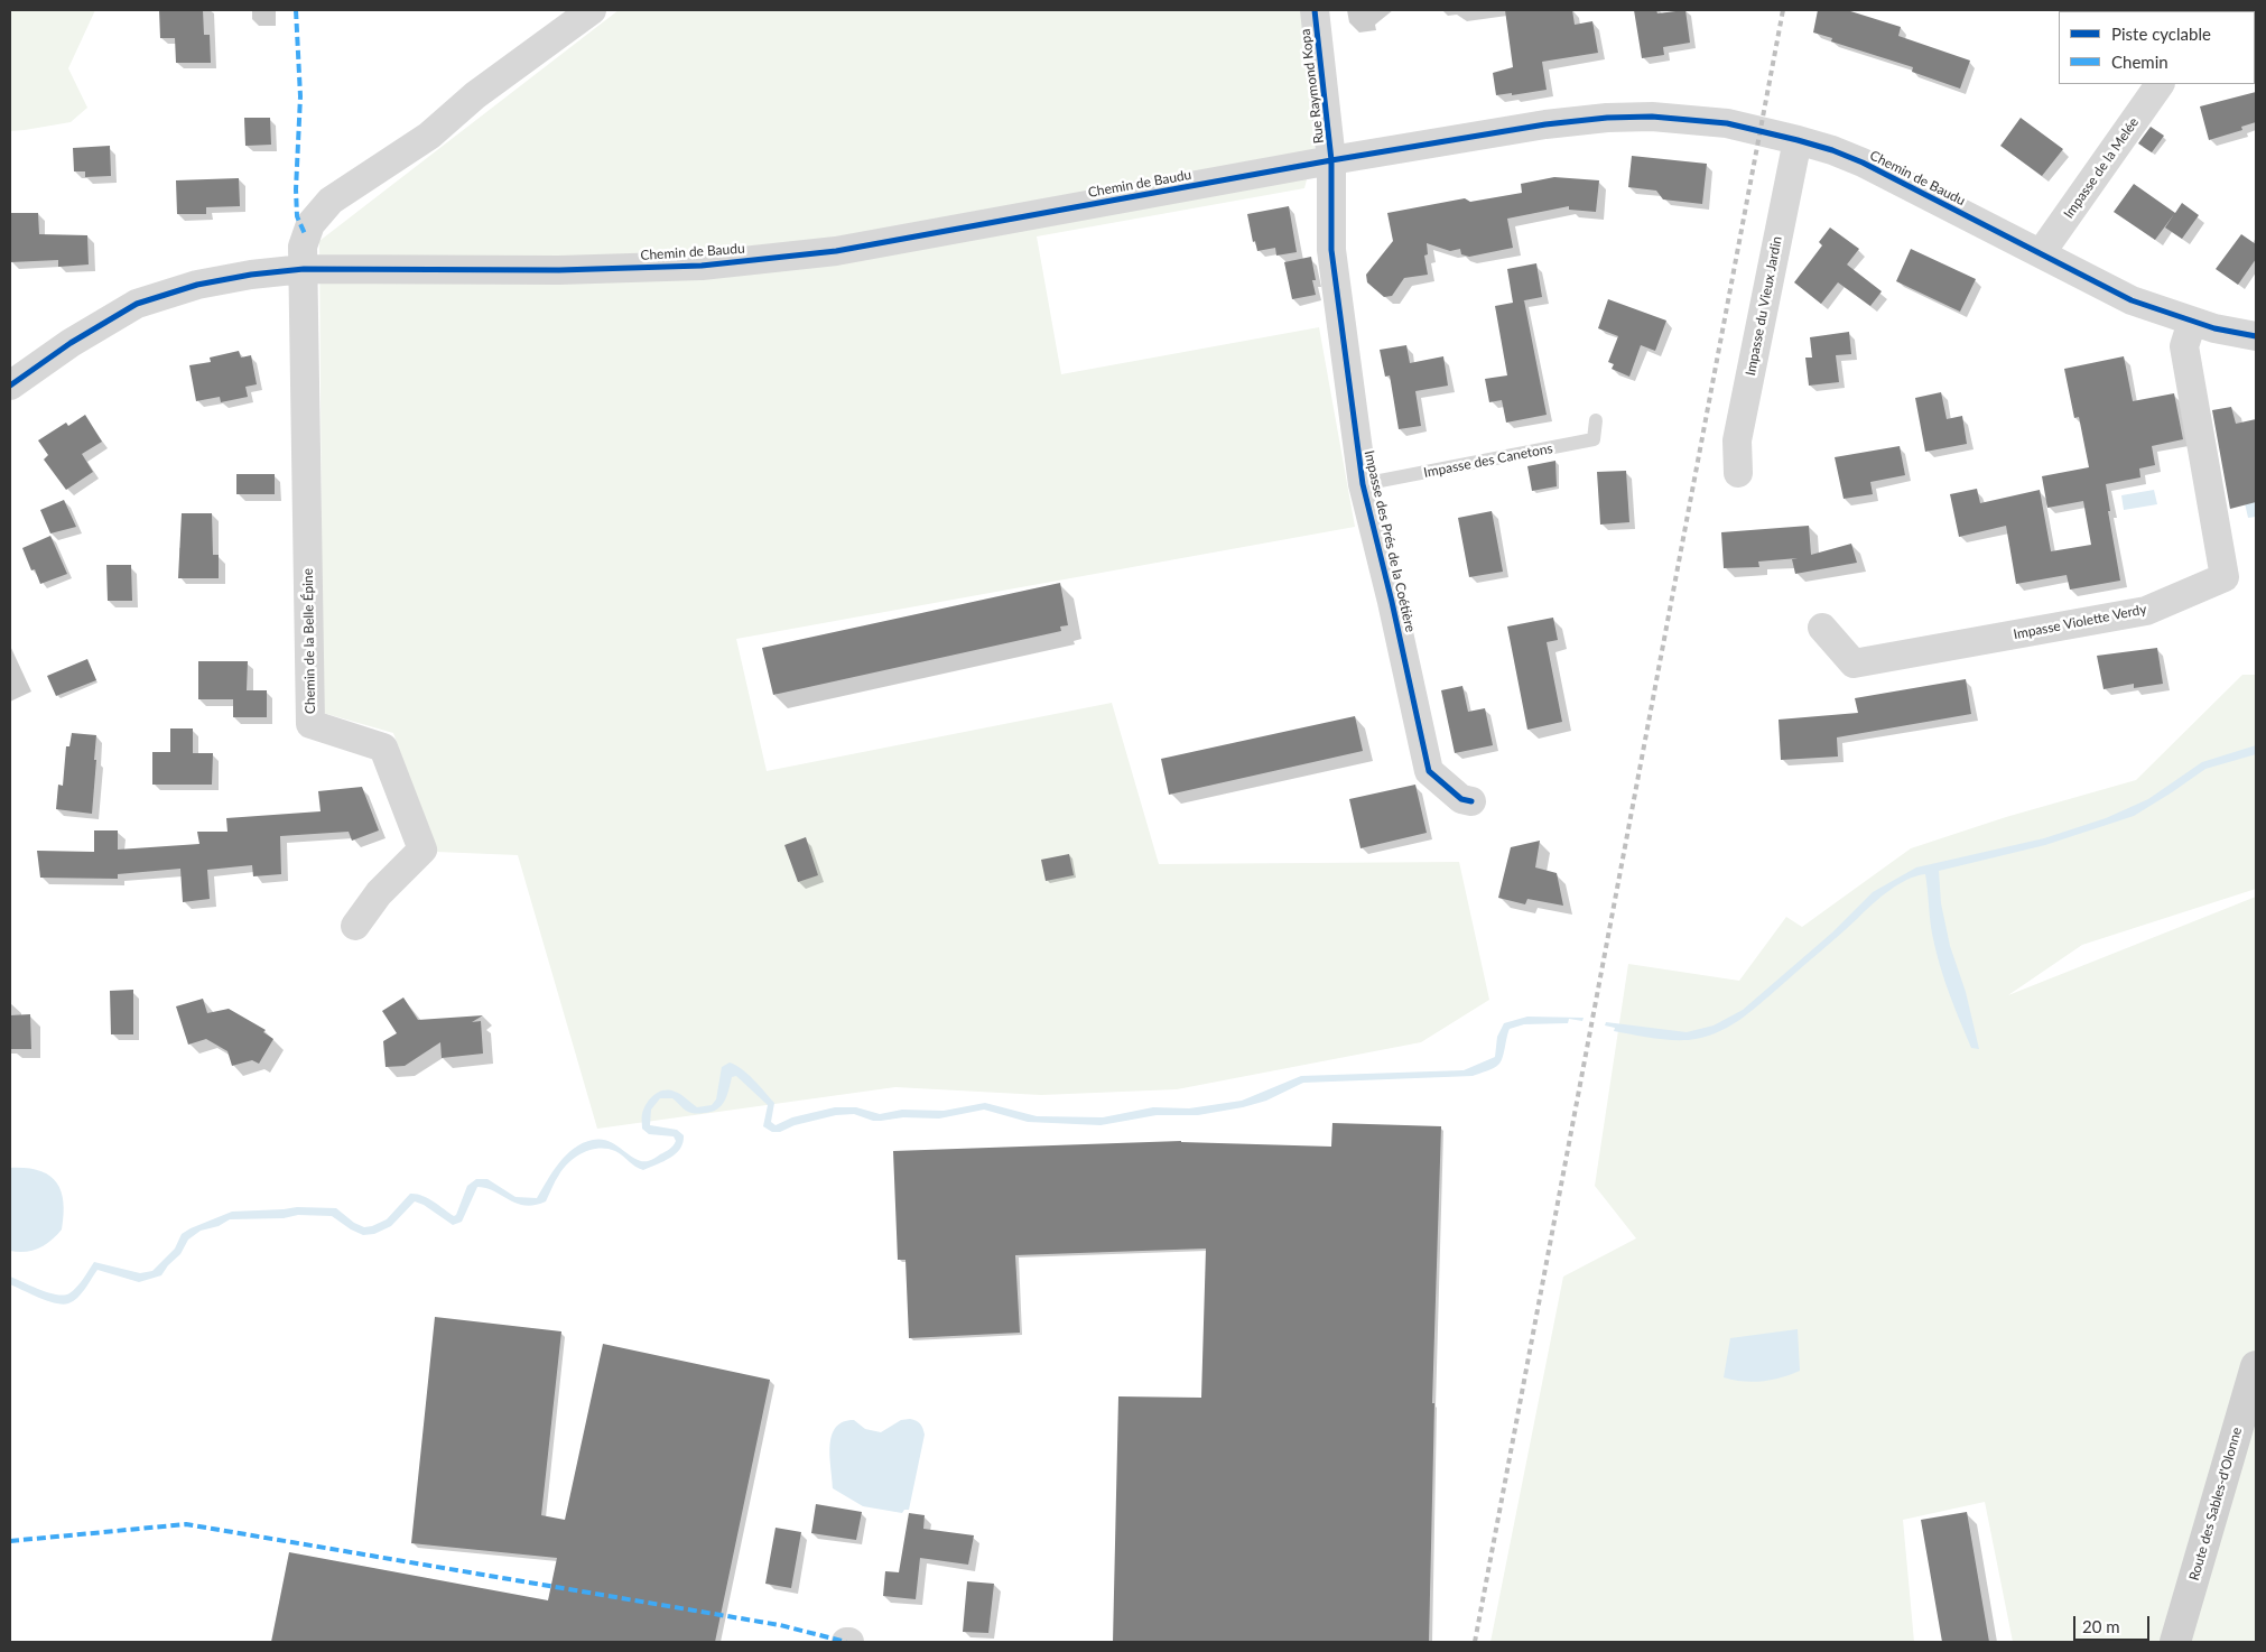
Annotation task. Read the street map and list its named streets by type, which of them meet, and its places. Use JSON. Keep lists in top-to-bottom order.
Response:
{
  "streets": {
    "main road": ["Route des Sables-d'Olonne"],
    "street": [
      "Rue Raymond Kopa",
      "Impasse de la Melée",
      "Chemin de Baudu",
      "Impasse du Vieux Jardin",
      "Impasse des Prés de la Coétière",
      "Impasse Violette Verdy",
      "Chemin de la Belle Épine"
    ],
    "lane": ["Impasse des Canetons"]
  },
  "crossings": [
    ["Rue Raymond Kopa", "Chemin de Baudu"],
    ["Rue Raymond Kopa", "Impasse des Prés de la Coétière"],
    ["Impasse de la Melée", "Chemin de Baudu"],
    ["Chemin de Baudu", "Impasse du Vieux Jardin"],
    ["Chemin de Baudu", "Impasse des Prés de la Coétière"],
    ["Chemin de Baudu", "Impasse Violette Verdy"],
    ["Chemin de Baudu", "Chemin de la Belle Épine"],
    ["Impasse des Canetons", "Impasse des Prés de la Coétière"]
  ],
  "legend": ["Piste cyclable", "Chemin"],
  "scale_bar": "20 m"
}
